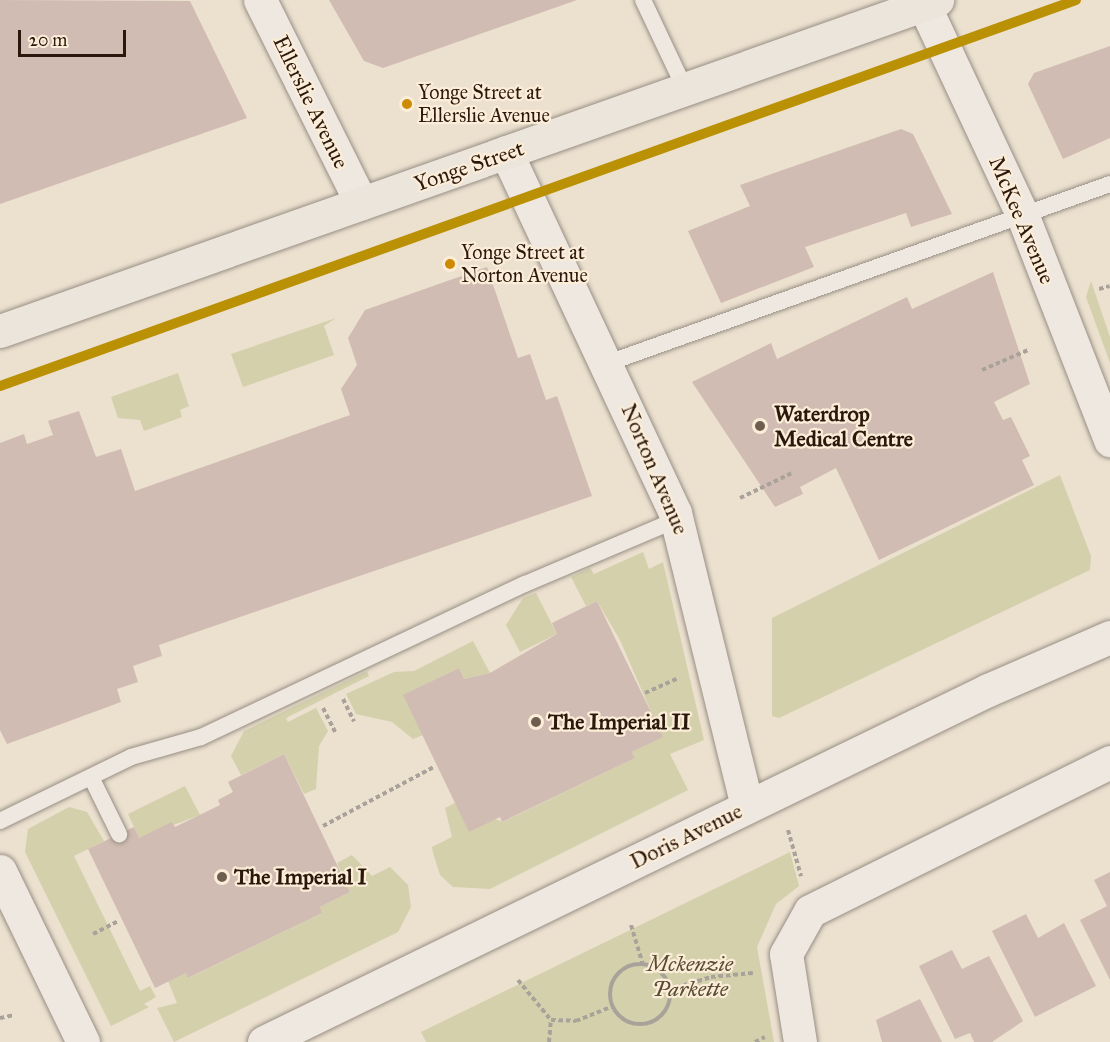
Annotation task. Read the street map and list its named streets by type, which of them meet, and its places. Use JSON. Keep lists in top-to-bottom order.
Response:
{
  "streets": {
    "main road": ["Yonge Street"],
    "street": [
      "Ellerslie Avenue",
      "McKee Avenue",
      "Norton Avenue",
      "Doris Avenue"
    ]
  },
  "crossings": [
    ["Ellerslie Avenue", "Yonge Street"],
    ["Yonge Street", "McKee Avenue"],
    ["Yonge Street", "Norton Avenue"],
    ["Norton Avenue", "Doris Avenue"]
  ],
  "parks": ["Mckenzie Parkette"],
  "places": [
    "Yonge Street at Ellerslie Avenue",
    "Yonge Street at Norton Avenue",
    "Waterdrop Medical Centre",
    "The Imperial II",
    "The Imperial I"
  ],
  "scale_bar": "20 m"
}
